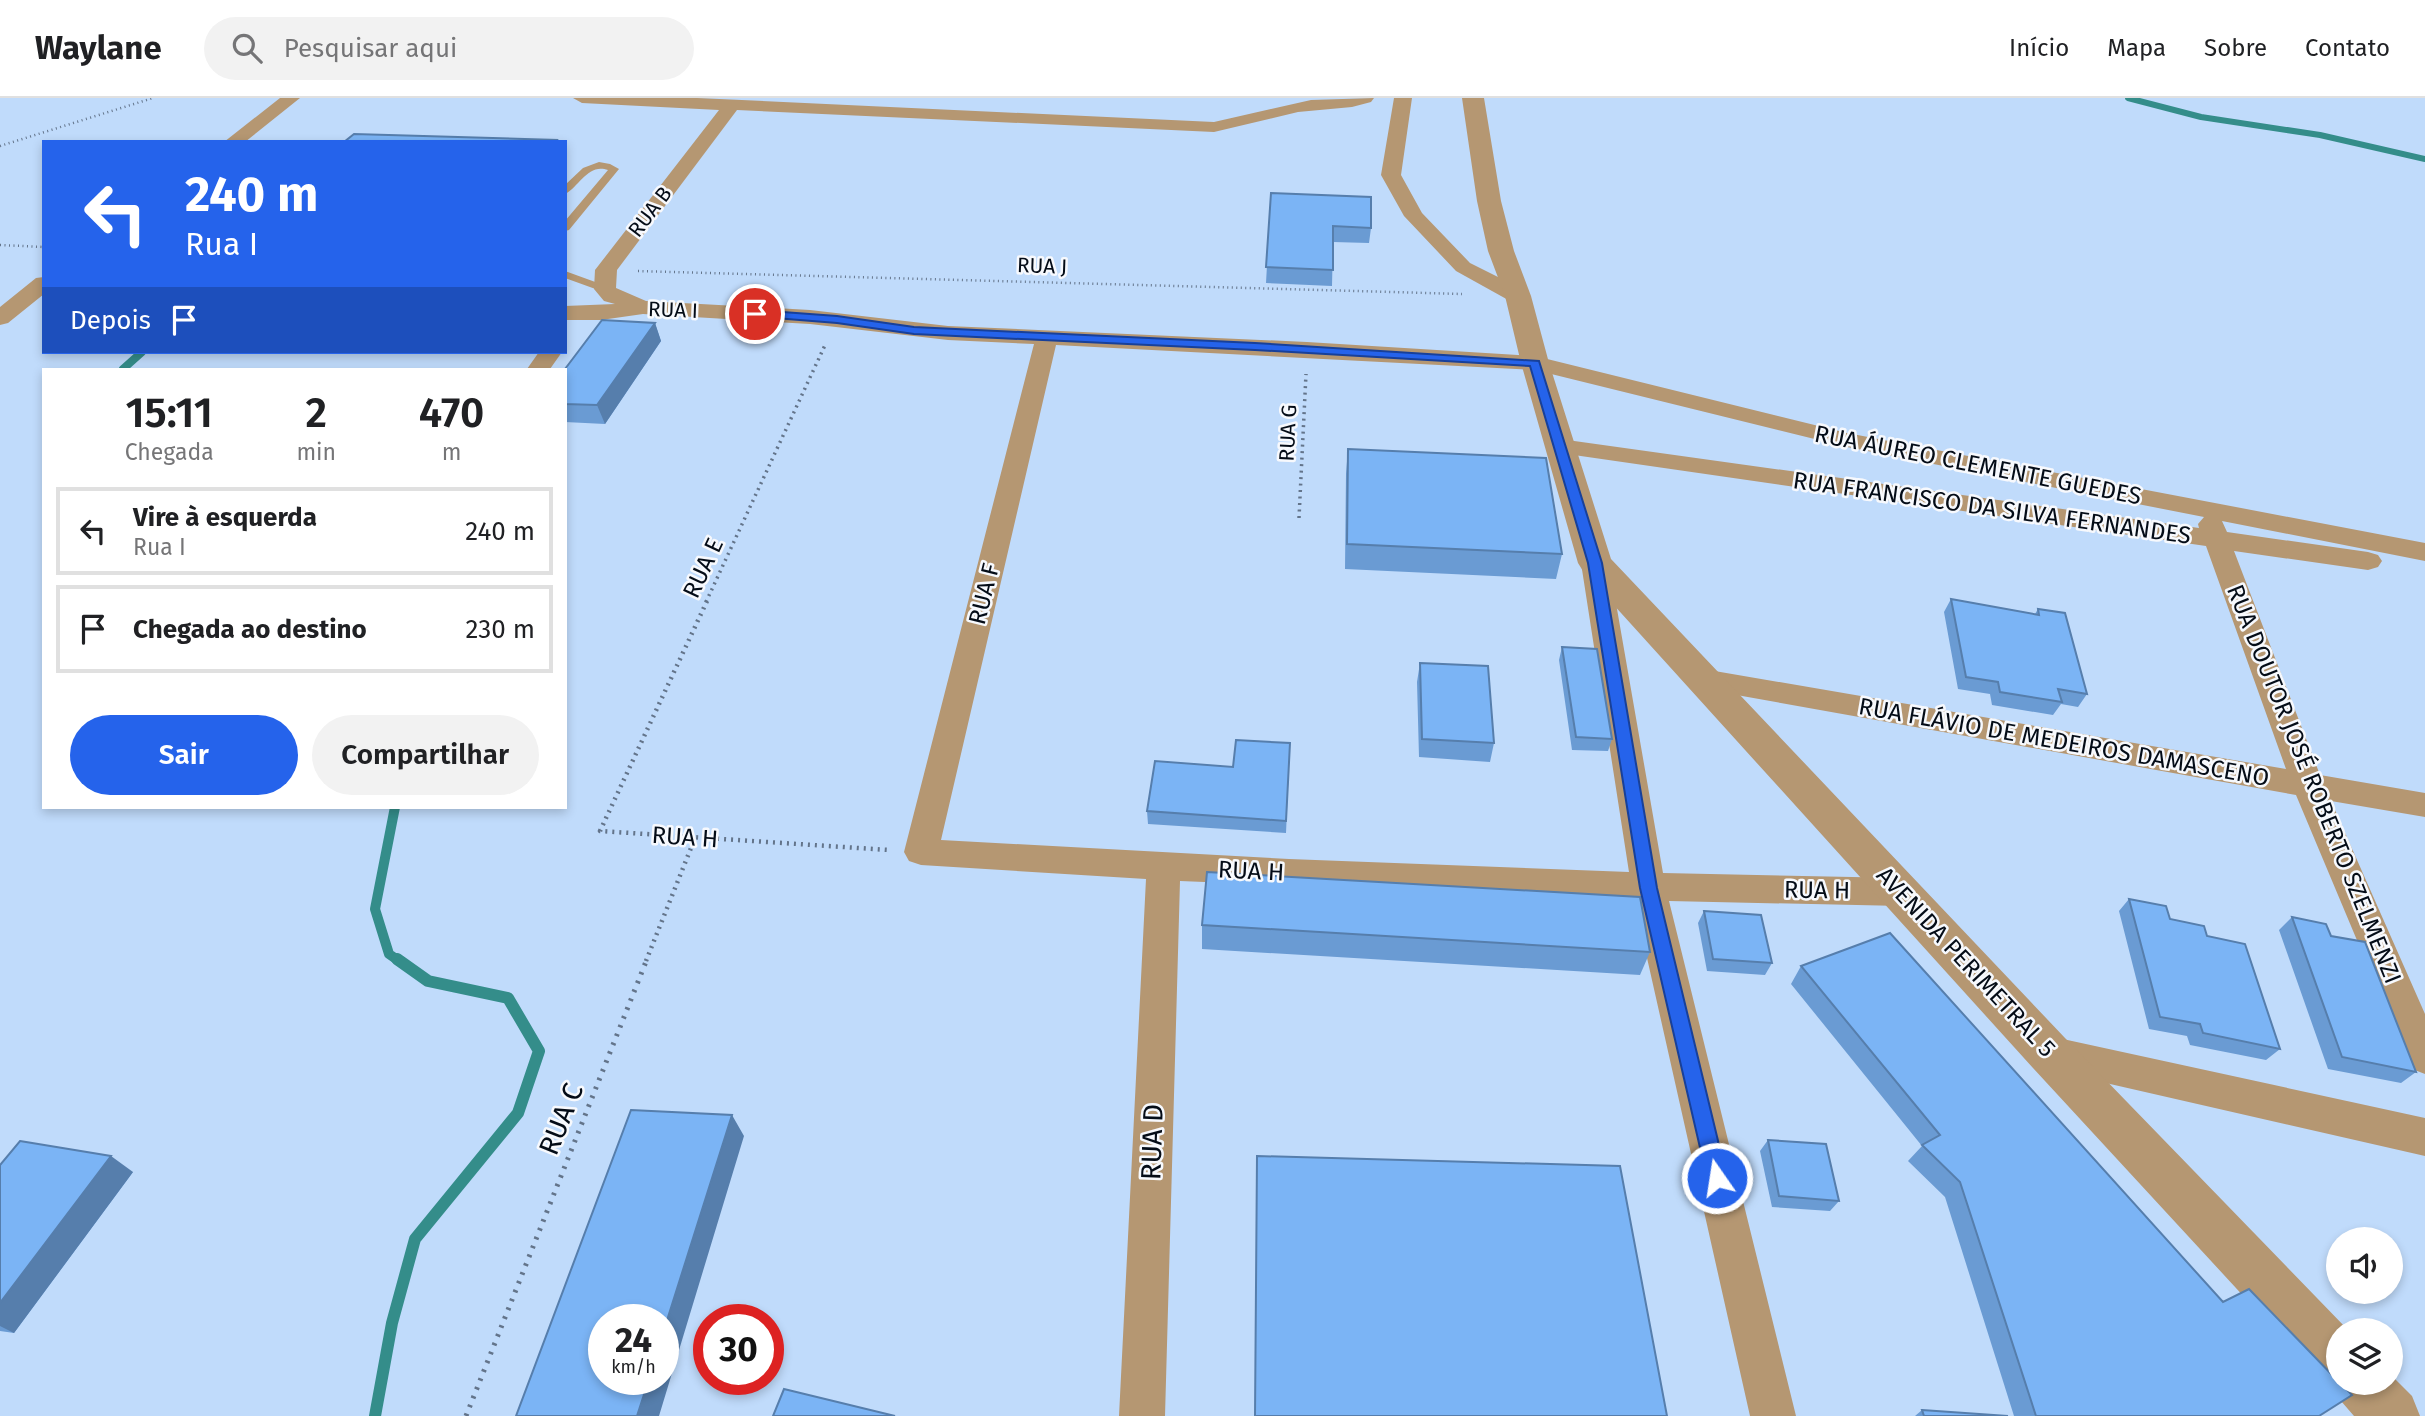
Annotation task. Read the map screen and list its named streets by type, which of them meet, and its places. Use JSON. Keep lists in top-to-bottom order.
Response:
{
  "streets": {
    "street": [
      "RUA B",
      "RUA I",
      "RUA ÁUREO CLEMENTE GUEDES",
      "RUA FRANCISCO DA SILVA FERNANDES",
      "RUA F",
      "RUA FLÁVIO DE MEDEIROS DAMASCENO",
      "RUA DOUTOR JOSÉ ROBERTO SZELMENZI",
      "RUA H",
      "AVENIDA PERIMETRAL 5",
      "RUA D"
    ],
    "path": [
      "RUA J",
      "RUA G",
      "RUA E",
      "RUA C"
    ]
  },
  "crossings": [
    ["RUA B", "RUA J"],
    ["RUA I", "RUA G"],
    ["RUA I", "RUA ÁUREO CLEMENTE GUEDES"],
    ["RUA I", "RUA E"],
    ["RUA I", "RUA F"],
    ["RUA ÁUREO CLEMENTE GUEDES", "RUA DOUTOR JOSÉ ROBERTO SZELMENZI"],
    ["RUA FRANCISCO DA SILVA FERNANDES", "RUA DOUTOR JOSÉ ROBERTO SZELMENZI"],
    ["RUA E", "RUA H"],
    ["RUA F", "RUA H"],
    ["RUA FLÁVIO DE MEDEIROS DAMASCENO", "RUA DOUTOR JOSÉ ROBERTO SZELMENZI"],
    ["RUA FLÁVIO DE MEDEIROS DAMASCENO", "AVENIDA PERIMETRAL 5"],
    ["RUA H", "AVENIDA PERIMETRAL 5"],
    ["RUA H", "RUA C"],
    ["RUA H", "RUA D"]
  ],
  "page": {
    "header": "Waylane",
    "search": "Pesquisar aqui",
    "nav": [
      "Início",
      "Mapa",
      "Sobre",
      "Contato"
    ],
    "turn": ["240 m", "Rua I"],
    "then": "Depois",
    "eta": [
      "15:11",
      "Chegada",
      "2",
      "min",
      "470",
      "m"
    ],
    "list": [
      {
        "name": "Vire à esquerda",
        "note": "Rua I",
        "value": "240 m"
      },
      {
        "name": "Chegada ao destino",
        "value": "230 m"
      }
    ],
    "buttons": ["Sair", "Compartilhar"],
    "speed": "24 km/h",
    "limit": "30"
  }
}
